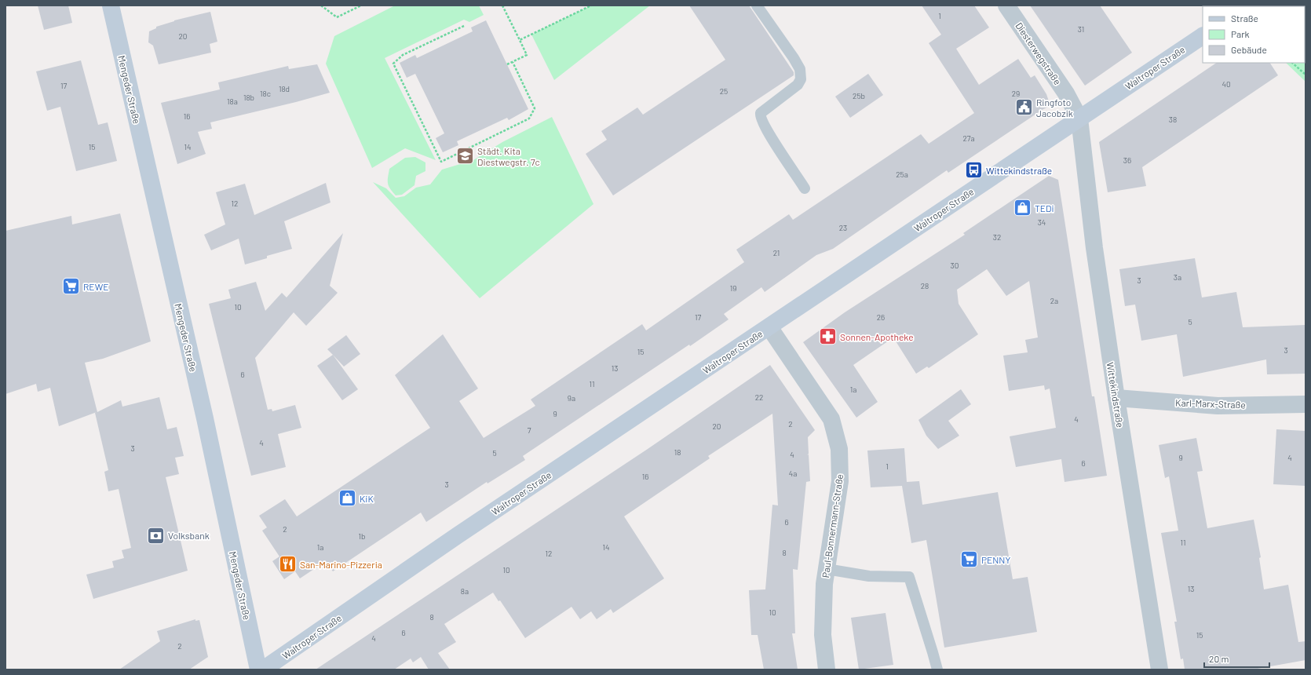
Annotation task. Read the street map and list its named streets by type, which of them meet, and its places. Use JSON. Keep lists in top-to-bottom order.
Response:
{
  "streets": {
    "main road": ["Waltroper Straße", "Mengeder Straße"],
    "street": [
      "Diesterwegstraße",
      "Wittekindstraße",
      "Karl-Marx-Straße",
      "Paul-Bonnermann-Straße"
    ]
  },
  "crossings": [
    ["Diesterwegstraße", "Waltroper Straße"],
    ["Diesterwegstraße", "Wittekindstraße"],
    ["Waltroper Straße", "Wittekindstraße"],
    ["Waltroper Straße", "Paul-Bonnermann-Straße"],
    ["Wittekindstraße", "Karl-Marx-Straße"]
  ],
  "places": {
    "public building": ["Ringfoto Jacobzik"],
    "school or university": ["Städt. Kita Diestwegstr. 7c"],
    "bus stop": ["Wittekindstraße"],
    "shop": ["TEDi", "KiK"],
    "supermarket": ["REWE", "PENNY"],
    "pharmacy": ["Sonnen-Apotheke"],
    "bank": ["Volksbank"],
    "restaurant": ["San-Marino-Pizzeria"]
  },
  "house_numbers": [
    "1",
    "31",
    "20",
    "40",
    "17",
    "18d",
    "25",
    "18c",
    "29",
    "25b",
    "18b",
    "18a",
    "16",
    "38",
    "27a",
    "15",
    "14",
    "36",
    "25a",
    "12",
    "34",
    "23",
    "32",
    "21",
    "30",
    "3a",
    "3",
    "28",
    "19",
    "2a",
    "10",
    "17",
    "26",
    "5",
    "3",
    "15",
    "13",
    "6",
    "11",
    "1a",
    "22",
    "9a",
    "9",
    "4",
    "2",
    "20",
    "7",
    "4",
    "3",
    "18",
    "5",
    "4",
    "9",
    "4",
    "6",
    "1",
    "4a",
    "16",
    "3",
    "6",
    "2",
    "1b",
    "11",
    "1a",
    "14",
    "8",
    "12",
    "10",
    "13",
    "8a",
    "10",
    "8",
    "6",
    "15",
    "4",
    "2"
  ],
  "legend": ["Straße", "Park", "Gebäude"],
  "scale_bar": "20 m"
}
